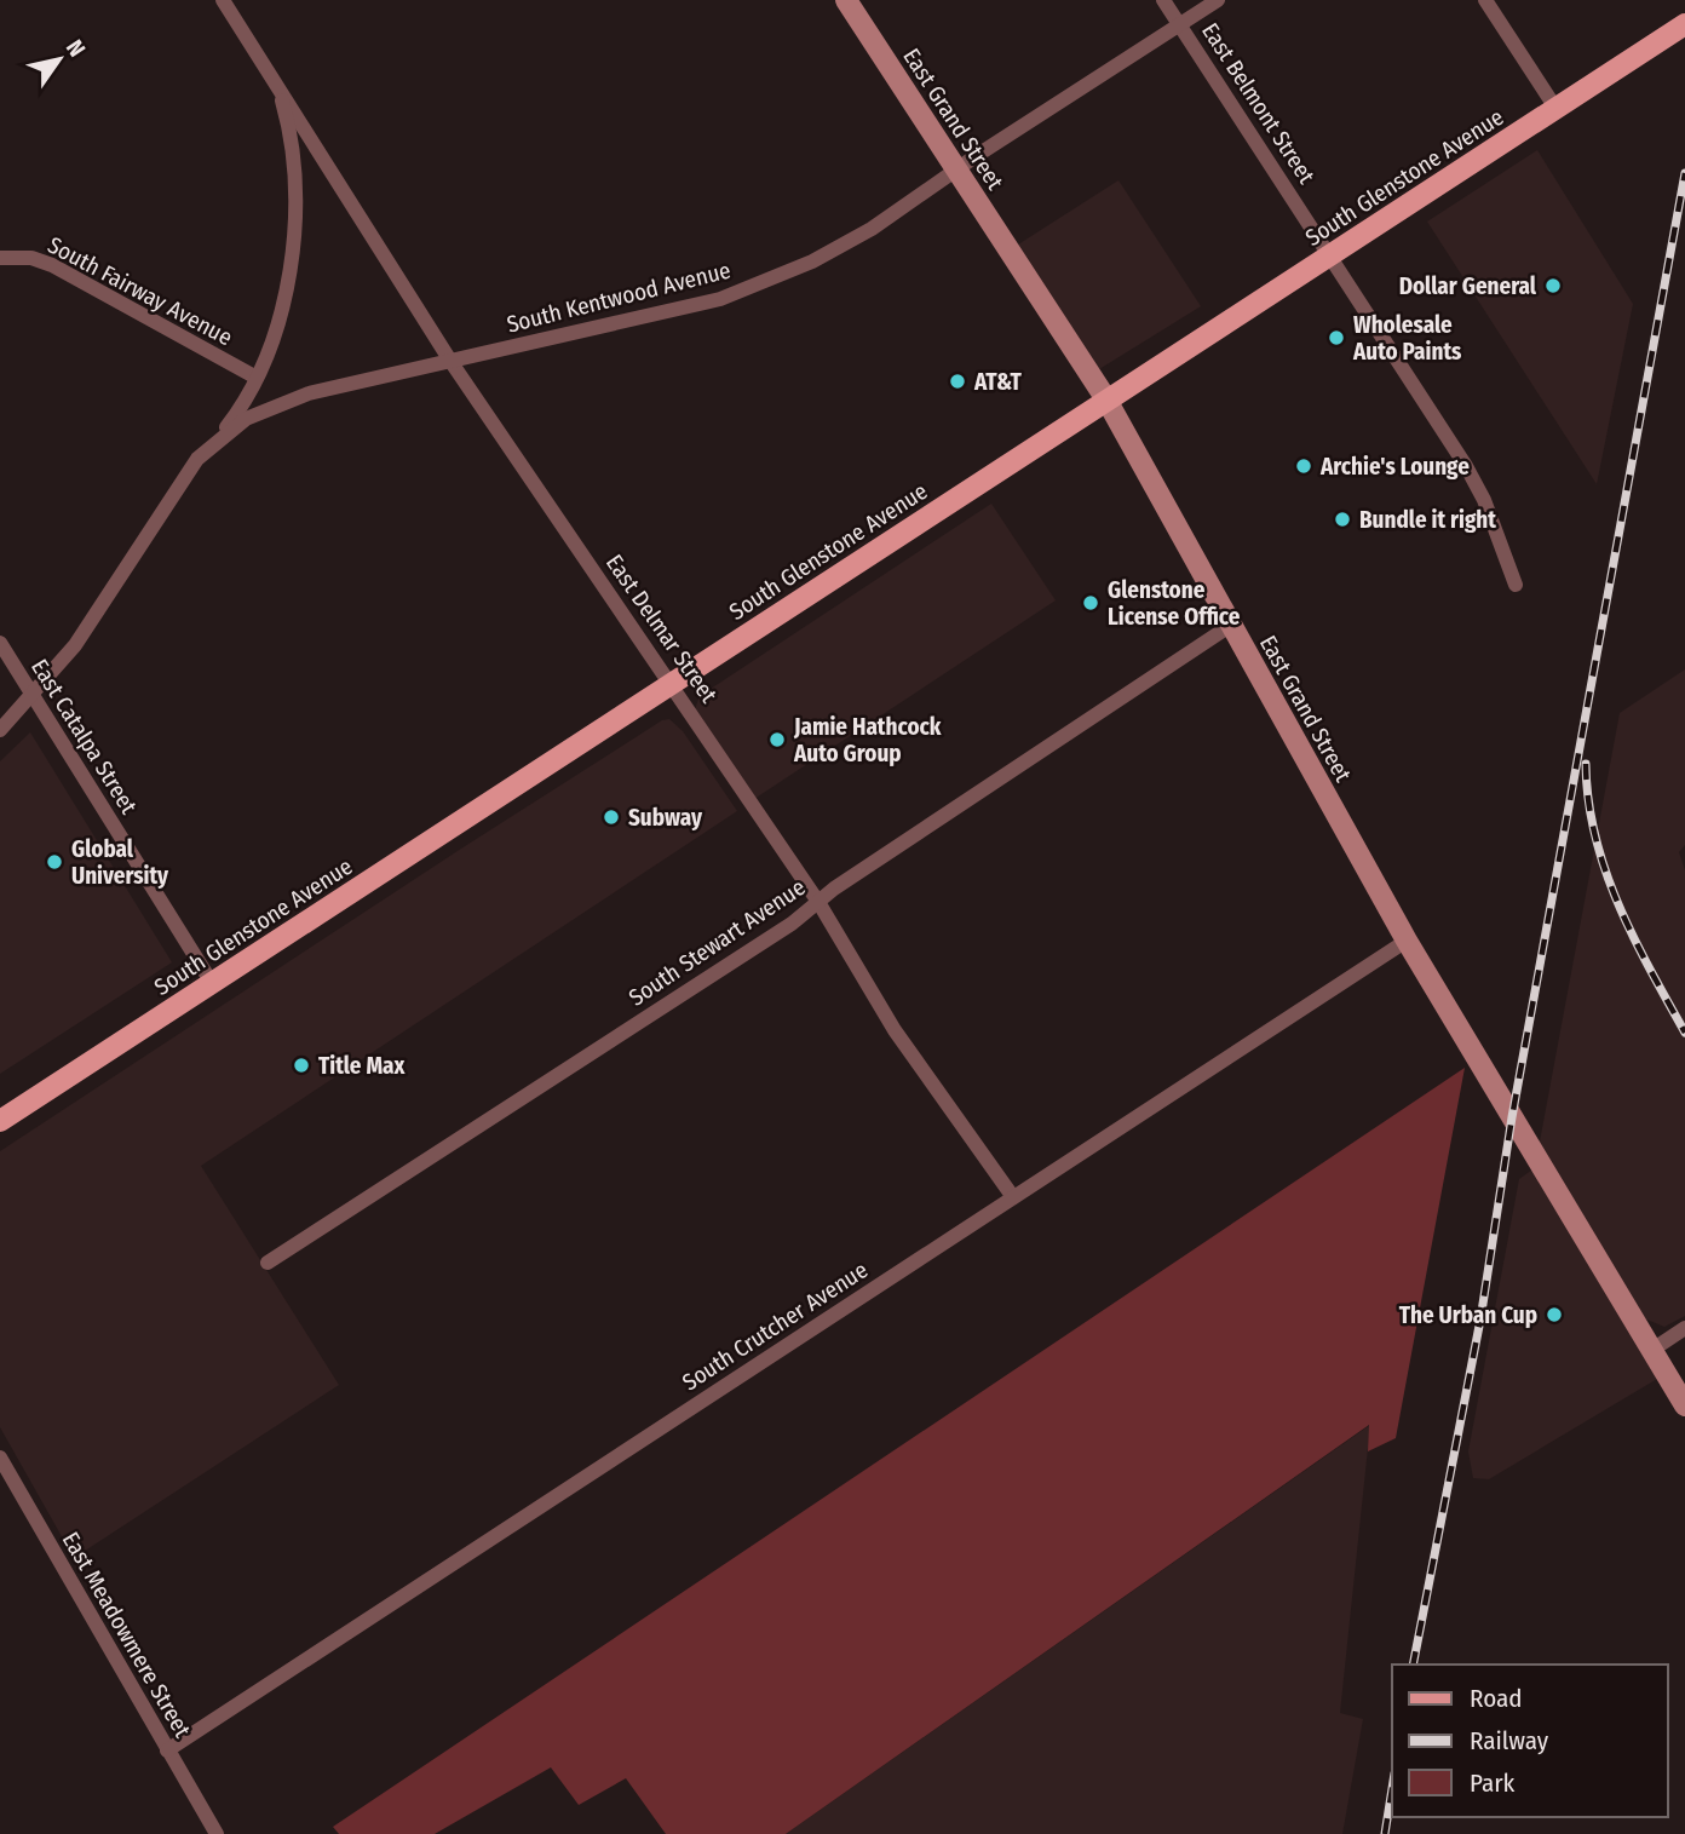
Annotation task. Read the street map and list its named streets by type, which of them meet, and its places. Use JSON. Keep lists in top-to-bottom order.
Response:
{
  "streets": {
    "main road": ["East Grand Street", "South Glenstone Avenue"],
    "street": [
      "East Belmont Street",
      "South Fairway Avenue",
      "South Kentwood Avenue",
      "East Delmar Street",
      "East Catalpa Street",
      "South Stewart Avenue",
      "South Crutcher Avenue",
      "East Meadowmere Street"
    ]
  },
  "crossings": [
    ["East Belmont Street", "South Glenstone Avenue"],
    ["East Belmont Street", "South Kentwood Avenue"],
    ["East Grand Street", "South Glenstone Avenue"],
    ["East Grand Street", "South Kentwood Avenue"],
    ["East Grand Street", "South Stewart Avenue"],
    ["East Grand Street", "South Crutcher Avenue"],
    ["South Glenstone Avenue", "East Delmar Street"],
    ["South Glenstone Avenue", "East Catalpa Street"],
    ["South Fairway Avenue", "South Kentwood Avenue"],
    ["South Fairway Avenue", "East Delmar Street"],
    ["South Kentwood Avenue", "East Delmar Street"],
    ["South Kentwood Avenue", "East Catalpa Street"],
    ["East Delmar Street", "South Stewart Avenue"],
    ["East Delmar Street", "South Crutcher Avenue"],
    ["South Crutcher Avenue", "East Meadowmere Street"]
  ],
  "places": [
    "Dollar General",
    "Wholesale Auto Paints",
    "AT&T",
    "Archie's Lounge",
    "Bundle it right",
    "Glenstone License Office",
    "Jamie Hathcock Auto Group",
    "Subway",
    "Global University",
    "Title Max",
    "The Urban Cup"
  ],
  "legend": ["Road", "Railway", "Park"],
  "north": "top right"
}
